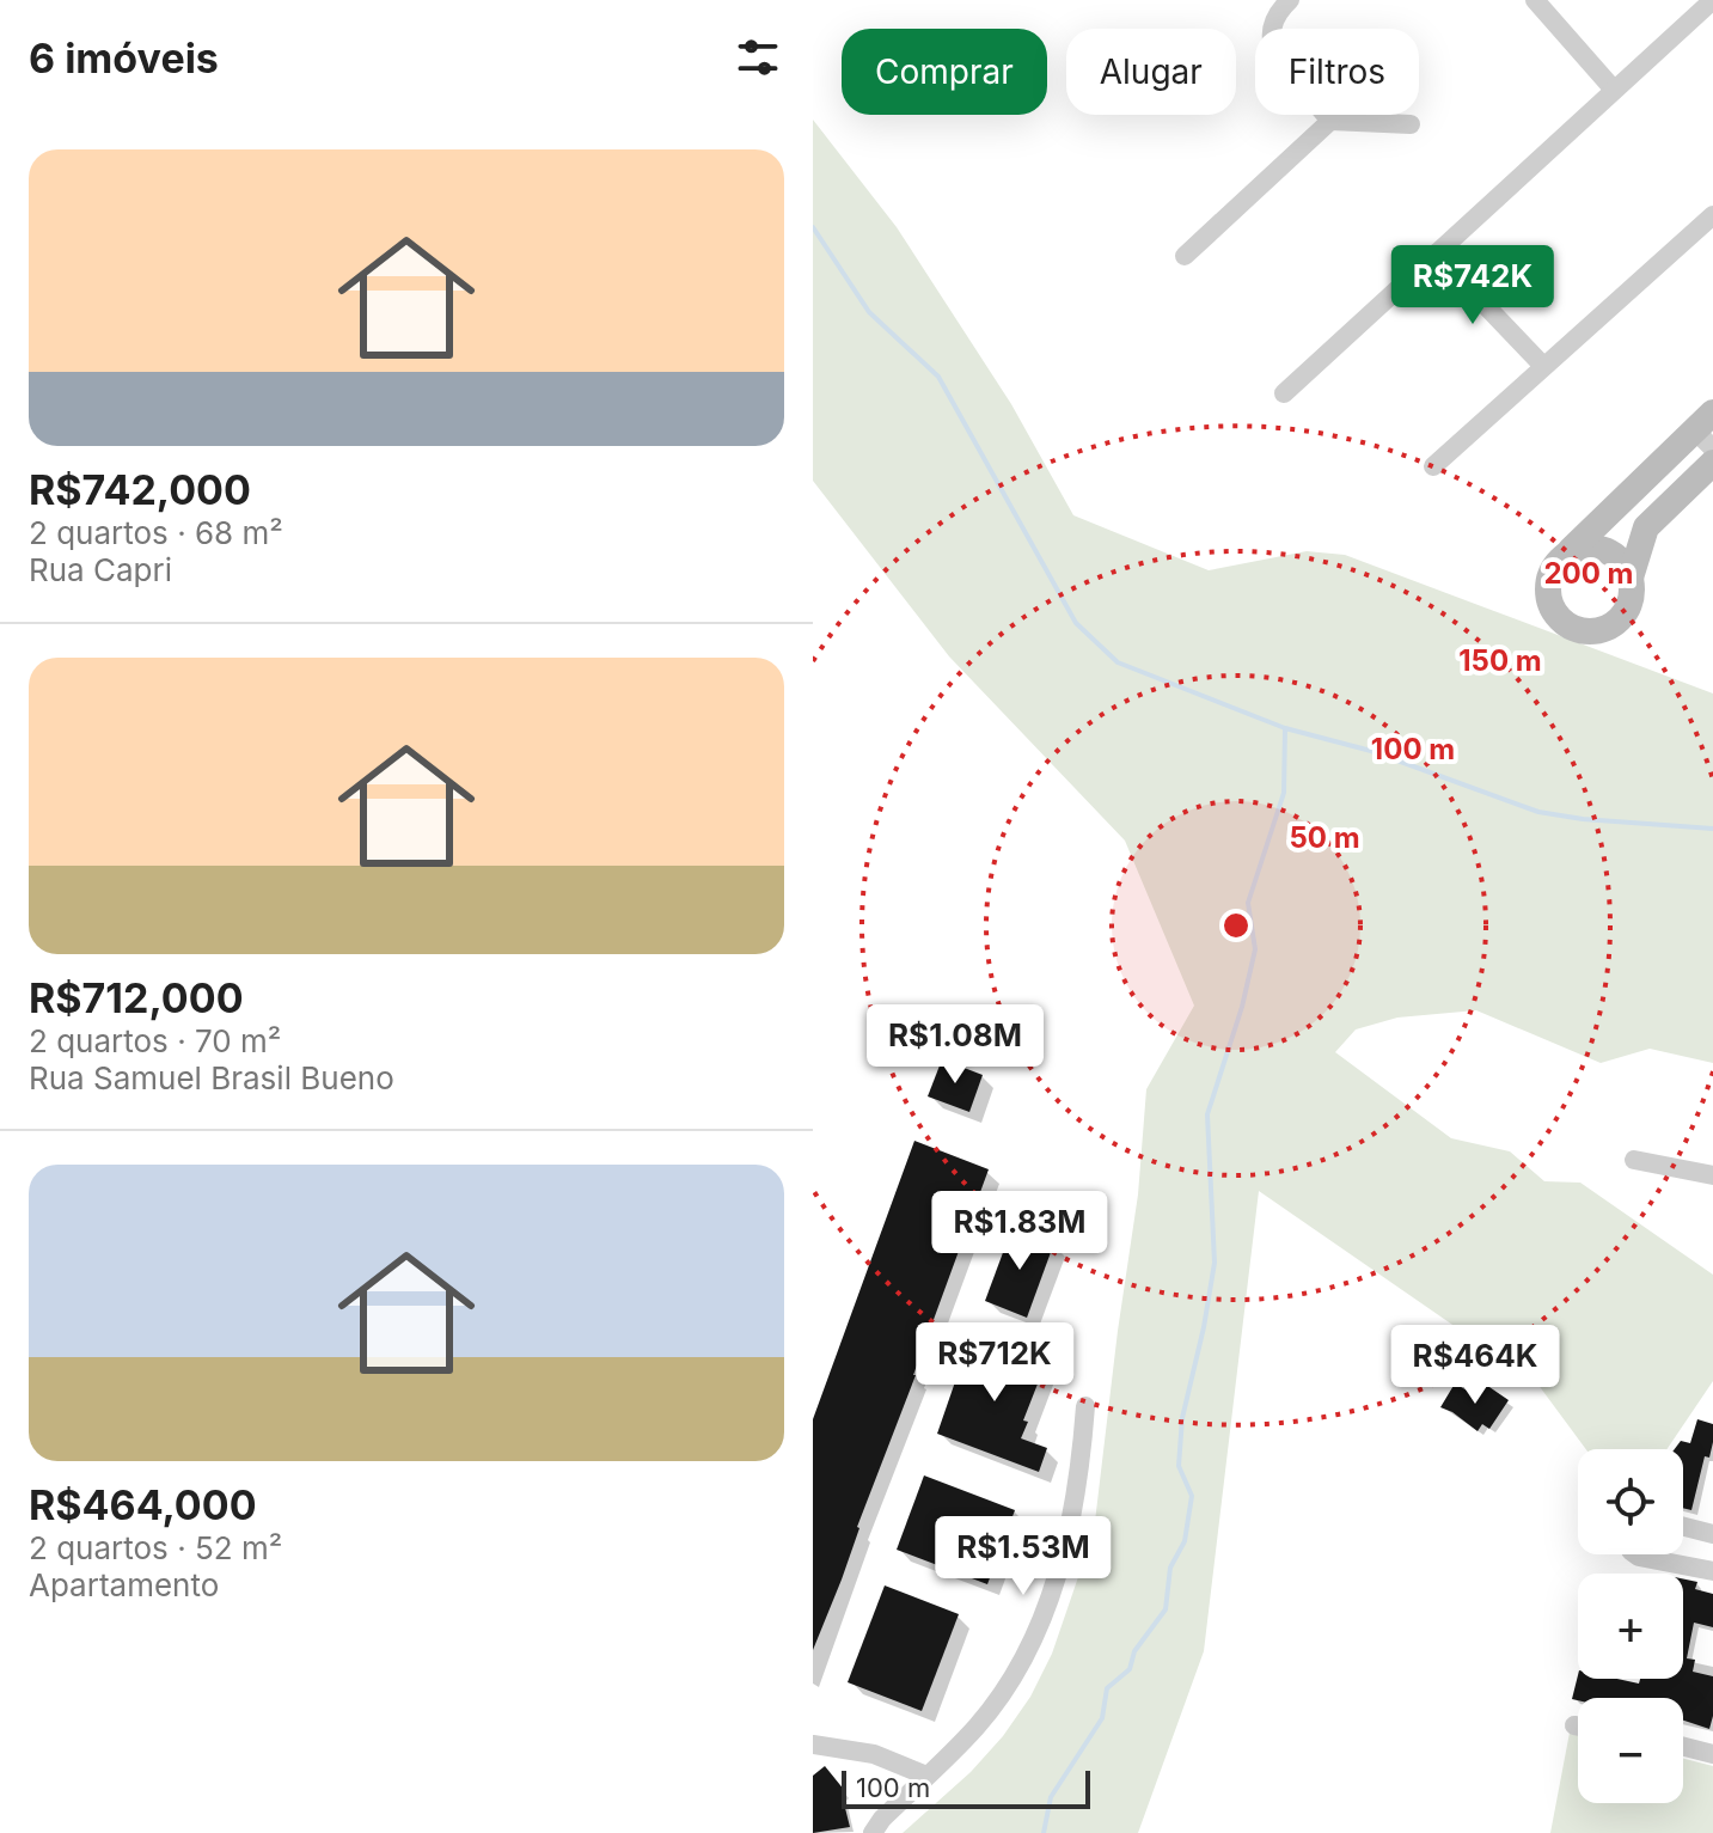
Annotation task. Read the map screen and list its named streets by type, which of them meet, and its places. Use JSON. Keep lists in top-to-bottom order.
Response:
{
  "scale_bar": "100 m",
  "page": {
    "heading": "6 imóveis",
    "chip": ["Comprar", "Alugar", "Filtros"],
    "list": [
      {
        "name": "R$742,000",
        "note": "2 quartos · 68 m² · Rua Capri"
      },
      {
        "name": "R$712,000",
        "note": "2 quartos · 70 m² · Rua Samuel Brasil Bueno"
      },
      {
        "name": "R$464,000",
        "note": "2 quartos · 52 m² · Apartamento"
      }
    ],
    "price": [
      "R$742K",
      "R$1.08M",
      "R$1.83M",
      "R$712K",
      "R$464K",
      "R$1.53M"
    ],
    "map_buttons": ["+", "−"],
    "scale": "100 m"
  },
  "rings": [
    "200 m",
    "150 m",
    "100 m",
    "50 m"
  ]
}
